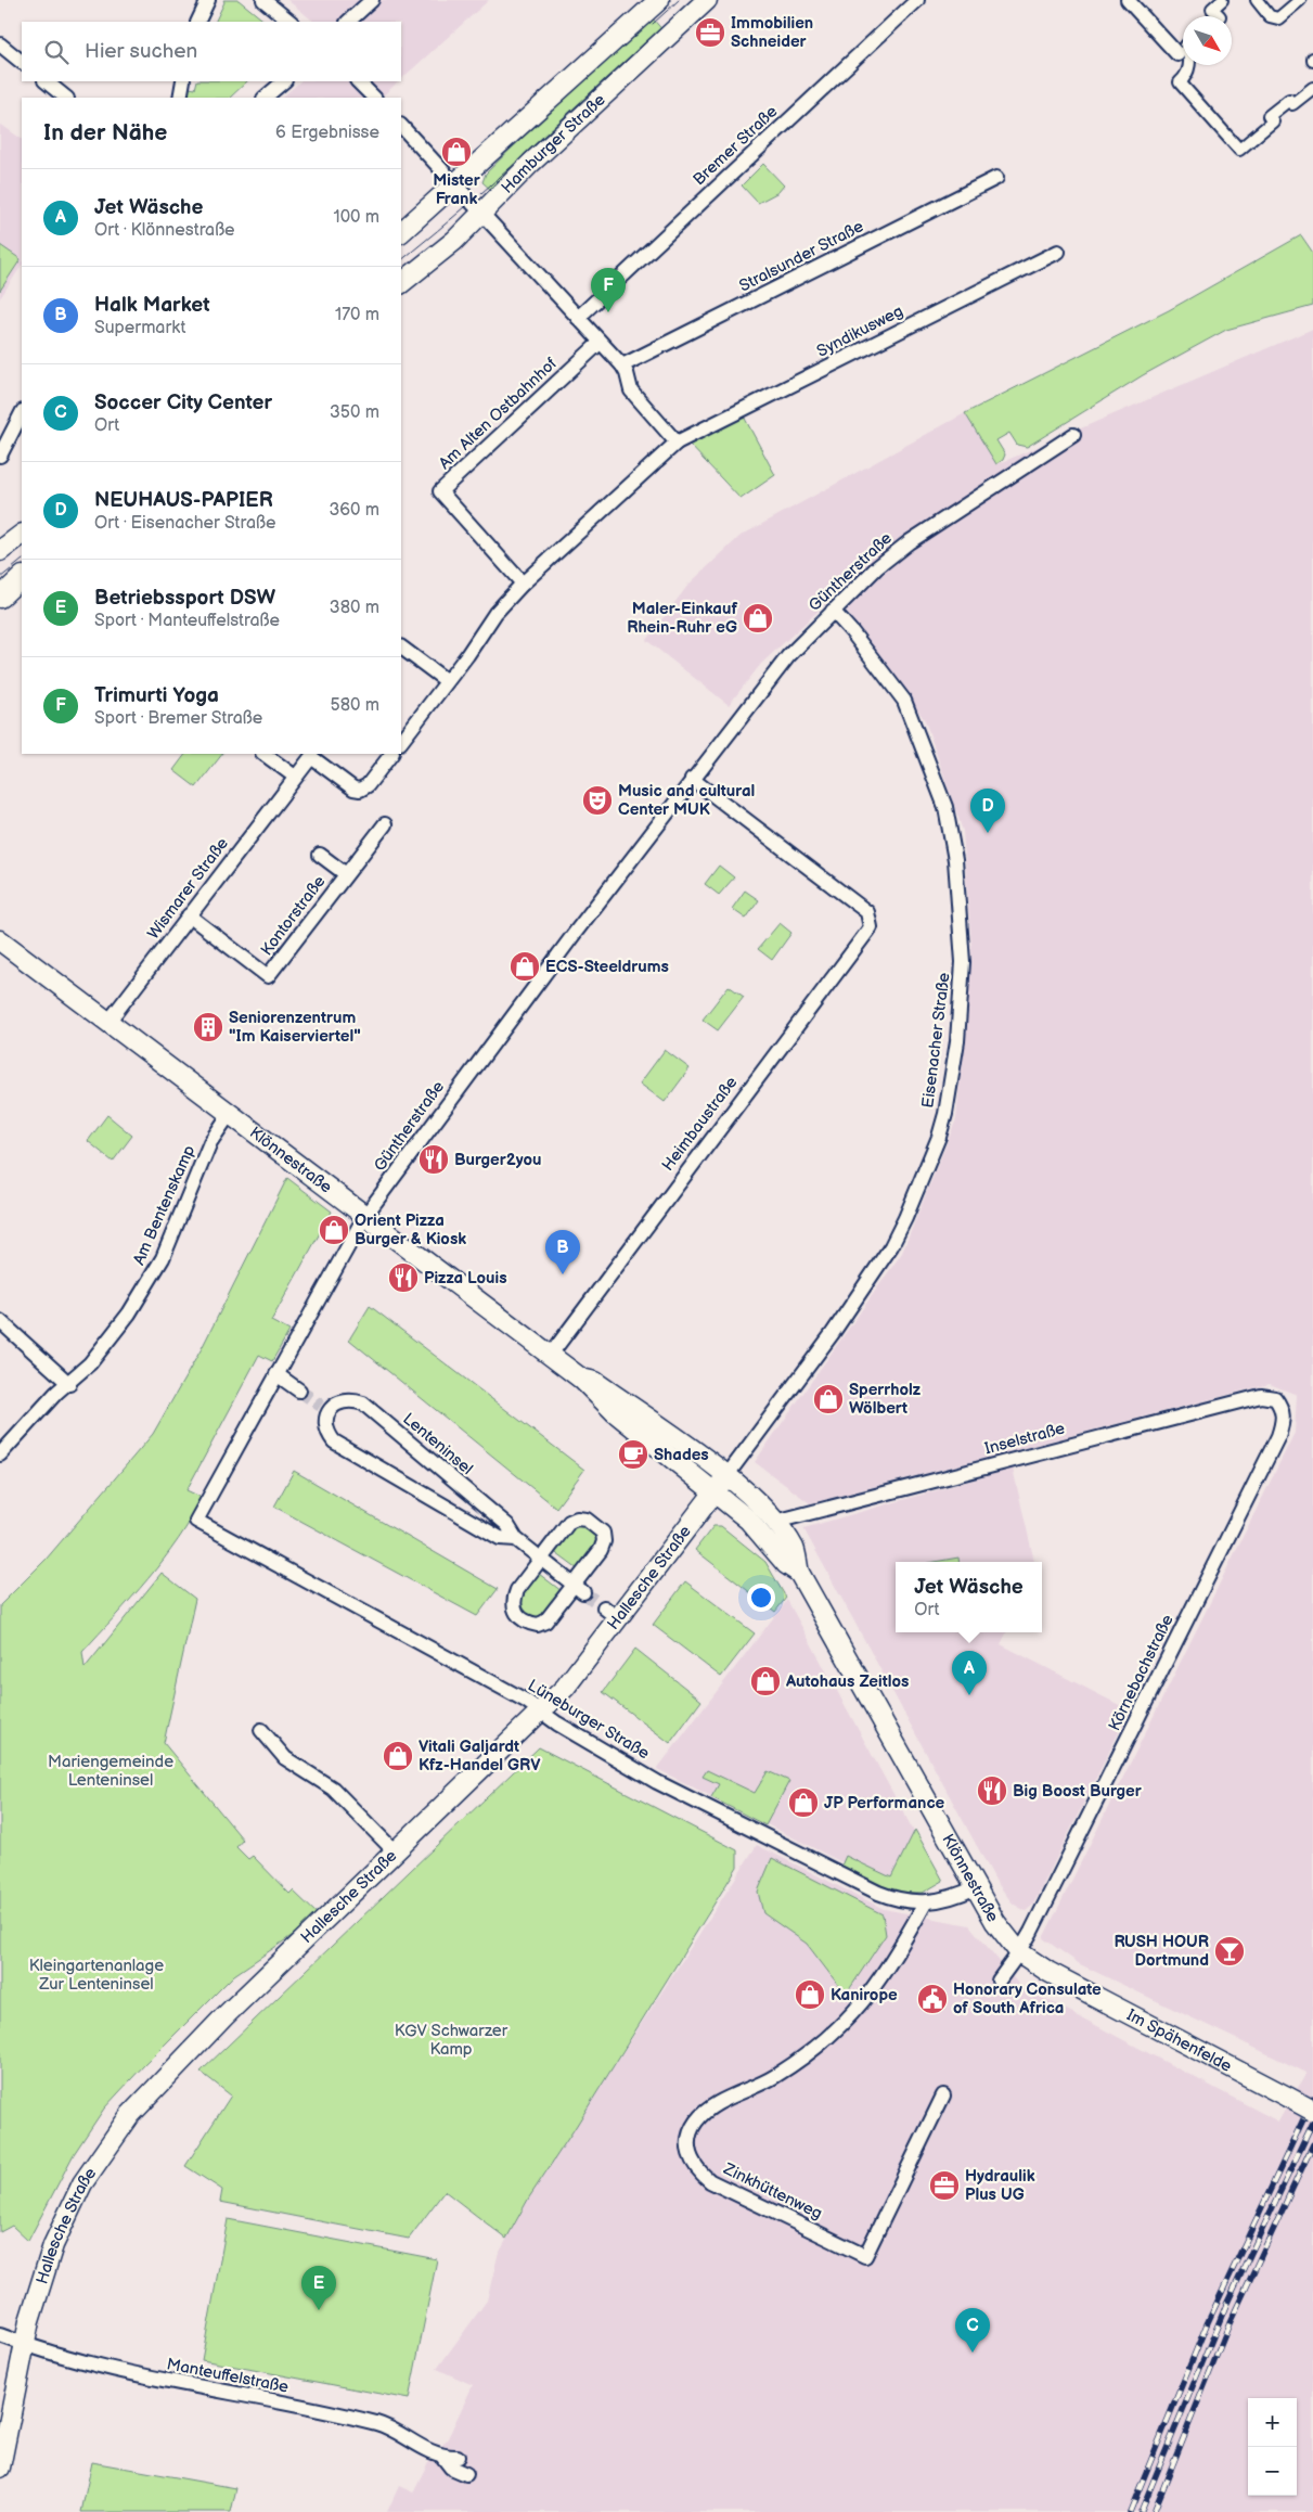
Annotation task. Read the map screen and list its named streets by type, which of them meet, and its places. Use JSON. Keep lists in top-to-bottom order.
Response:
{
  "streets": {
    "main road": [
      "Hamburger Straße",
      "Klönnestraße",
      "Hallesche Straße",
      "Im Spähenfelde"
    ],
    "street": [
      "Bremer Straße",
      "Stralsunder Straße",
      "Syndikusweg",
      "Am Alten Ostbahnhof",
      "Güntherstraße",
      "Wismarer Straße",
      "Kontorstraße",
      "Eisenacher Straße",
      "Heimbaustraße",
      "Am Bentenskamp",
      "Inselstraße",
      "Lenteninsel",
      "Körnebachstraße",
      "Lüneburger Straße",
      "Zinkhüttenweg",
      "Manteuffelstraße"
    ]
  },
  "crossings": [
    ["Güntherstraße", "Eisenacher Straße"],
    ["Güntherstraße", "Heimbaustraße"],
    ["Güntherstraße", "Klönnestraße"],
    ["Güntherstraße", "Lüneburger Straße"],
    ["Wismarer Straße", "Kontorstraße"],
    ["Wismarer Straße", "Klönnestraße"],
    ["Eisenacher Straße", "Klönnestraße"],
    ["Eisenacher Straße", "Hallesche Straße"],
    ["Heimbaustraße", "Klönnestraße"],
    ["Klönnestraße", "Am Bentenskamp"],
    ["Klönnestraße", "Inselstraße"],
    ["Klönnestraße", "Hallesche Straße"],
    ["Klönnestraße", "Körnebachstraße"],
    ["Klönnestraße", "Lüneburger Straße"],
    ["Klönnestraße", "Im Spähenfelde"],
    ["Inselstraße", "Körnebachstraße"],
    ["Hallesche Straße", "Lüneburger Straße"],
    ["Hallesche Straße", "Manteuffelstraße"],
    ["Körnebachstraße", "Im Spähenfelde"],
    ["Lüneburger Straße", "Zinkhüttenweg"]
  ],
  "parks": ["Mariengemeinde Lenteninsel", "Kleingartenanlage Zur Lenteninsel", "KGV Schwarzer Kamp"],
  "places": {
    "office": ["Immobilien Schneider", "Hydraulik Plus UG"],
    "shop": [
      "Mister Frank",
      "Maler-Einkauf Rhein-Ruhr eG",
      "ECS-Steeldrums",
      "Orient Pizza Burger & Kiosk",
      "Sperrholz Wölbert",
      "Autohaus Zeitlos",
      "Vitali Galjardt Kfz-Handel GRV",
      "JP Performance",
      "Kanirope"
    ],
    "theatre": ["Music and cultural Center MUK"],
    "building": ["Seniorenzentrum \"Im Kaiserviertel\""],
    "restaurant": ["Burger2you", "Pizza Louis", "Big Boost Burger"],
    "cafe": ["Shades"],
    "bar": ["RUSH HOUR Dortmund"],
    "public building": ["Honorary Consulate of South Africa"]
  },
  "north": "bottom right",
  "page": {
    "search": "Hier suchen",
    "heading": ["In der Nähe", "6 Ergebnisse"],
    "list": [
      {
        "mark": "A",
        "name": "Jet Wäsche",
        "note": "Ort · Klönnestraße",
        "value": "100 m"
      },
      {
        "mark": "B",
        "name": "Halk Market",
        "note": "Supermarkt",
        "value": "170 m"
      },
      {
        "mark": "C",
        "name": "Soccer City Center",
        "note": "Ort",
        "value": "350 m"
      },
      {
        "mark": "D",
        "name": "NEUHAUS-PAPIER",
        "note": "Ort · Eisenacher Straße",
        "value": "360 m"
      },
      {
        "mark": "E",
        "name": "Betriebssport DSW",
        "note": "Sport · Manteuffelstraße",
        "value": "380 m"
      },
      {
        "mark": "F",
        "name": "Trimurti Yoga",
        "note": "Sport · Bremer Straße",
        "value": "580 m"
      }
    ],
    "pins": [
      "F",
      "D",
      "B",
      "A",
      "E",
      "C"
    ],
    "popup": ["Jet Wäsche", "Ort"],
    "map_buttons": ["+", "−"]
  }
}
